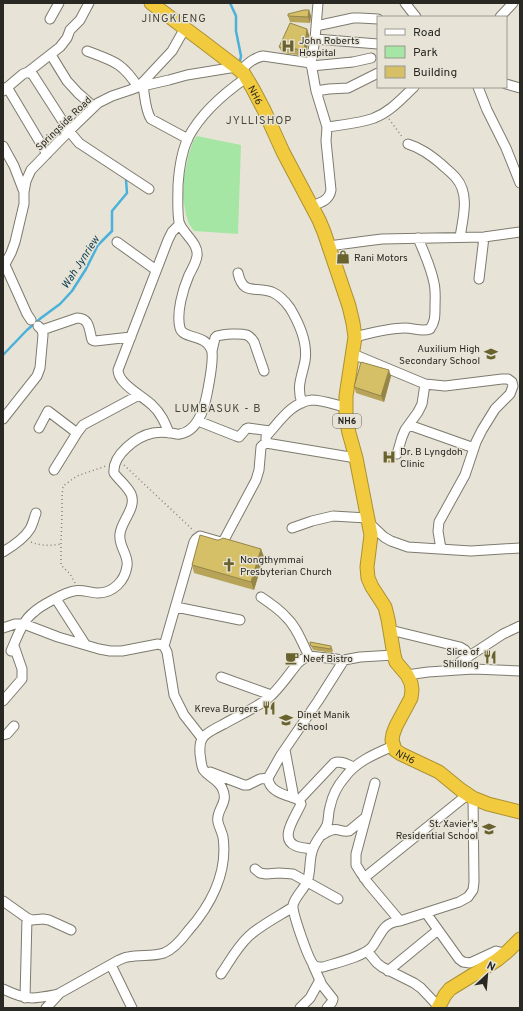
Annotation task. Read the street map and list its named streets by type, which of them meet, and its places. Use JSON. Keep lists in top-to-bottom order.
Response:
{
  "streets": {
    "highway": ["NH6"],
    "street": ["Springside Road"]
  },
  "crossings": [
    ["NH6", "Springside Road"]
  ],
  "districts": ["JINGKIENG", "JYLLISHOP", "LUMBASUK - B"],
  "water": ["Wah Jynriew"],
  "places": {
    "hospital": ["John Roberts Hospital", "Dr. B Lyngdoh Clinic"],
    "shop": ["Rani Motors"],
    "school or university": ["Auxilium High Secondary School", "Dinet Manik School", "St. Xavier's Residential School"],
    "church": ["Nongthymmai Presbyterian Church"],
    "restaurant": ["Slice of Shillong", "Kreva Burgers"],
    "cafe": ["Neef Bistro"]
  },
  "legend": ["Road", "Park", "Building"],
  "north": "top right"
}
